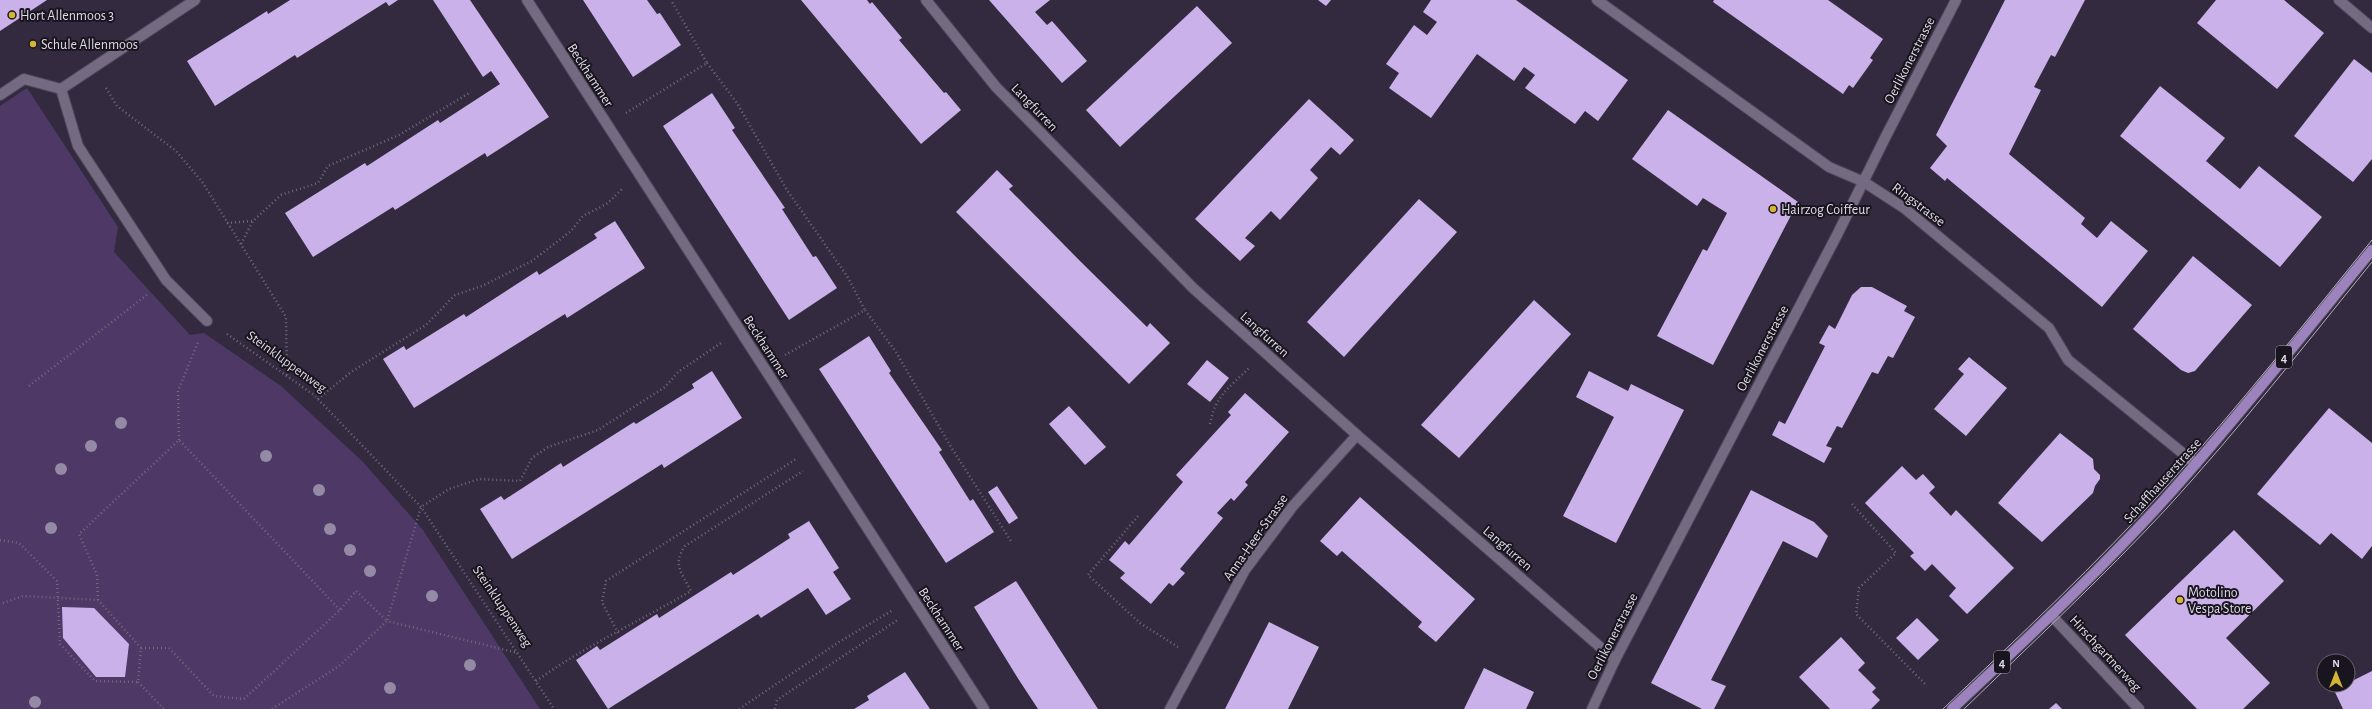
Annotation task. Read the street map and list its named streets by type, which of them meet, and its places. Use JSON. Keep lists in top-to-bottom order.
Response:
{
  "streets": {
    "main road": ["4", "Schaffhauserstrasse"],
    "street": [
      "Oerlikonerstrasse",
      "Beckhammer",
      "Langfurren",
      "Ringstrasse",
      "Anna-Heer-Strasse",
      "Hirschgartnerweg"
    ],
    "path": ["Steinkluppenweg"]
  },
  "crossings": [
    ["Oerlikonerstrasse", "Langfurren"],
    ["Oerlikonerstrasse", "Ringstrasse"],
    ["Langfurren", "Anna-Heer-Strasse"],
    ["Ringstrasse", "Schaffhauserstrasse"],
    ["Schaffhauserstrasse", "Hirschgartnerweg"]
  ],
  "places": [
    "Hort Allenmoos 3",
    "Schule Allenmoos",
    "Hairzog Coiffeur",
    "Motolino Vespa Store"
  ],
  "north": "top"
}
